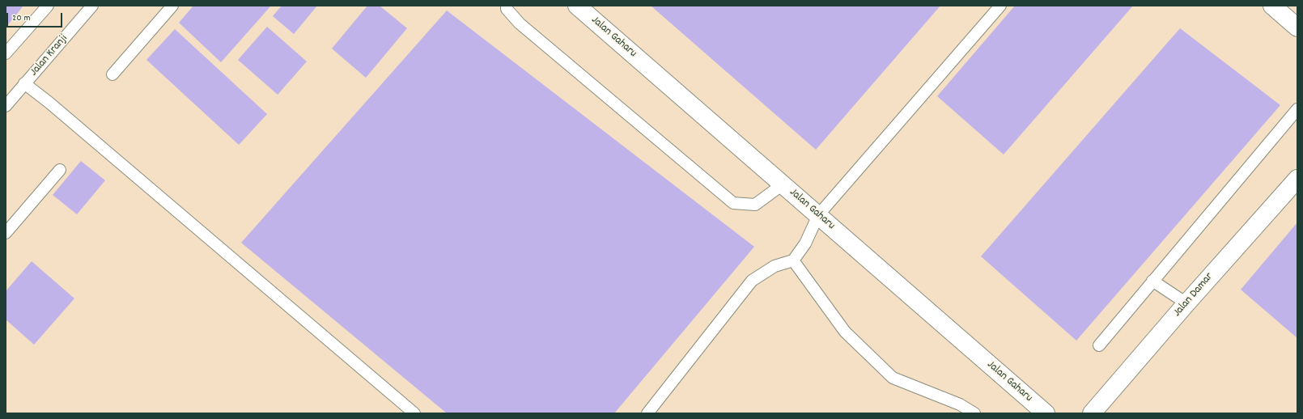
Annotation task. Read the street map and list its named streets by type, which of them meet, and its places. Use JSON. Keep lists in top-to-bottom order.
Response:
{
  "streets": {
    "street": ["Jalan Gaharu", "Jalan Damar"],
    "lane": ["Jalan Kranji"]
  },
  "scale_bar": "20 m"
}
